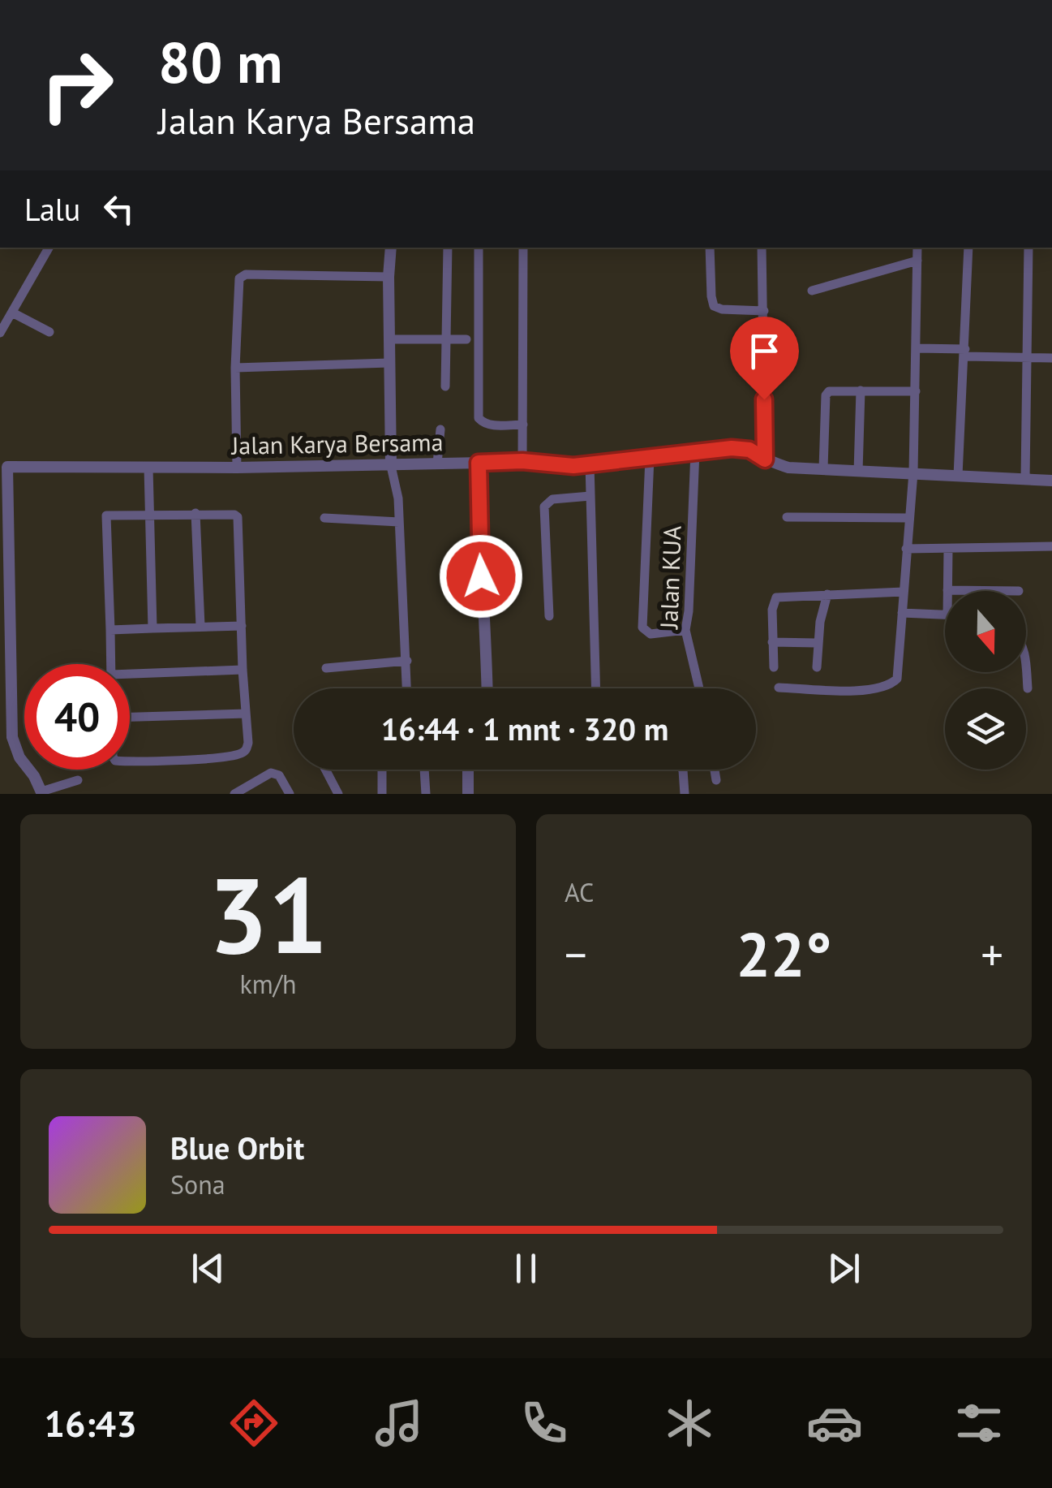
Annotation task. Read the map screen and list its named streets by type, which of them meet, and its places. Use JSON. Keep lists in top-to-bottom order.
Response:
{
  "streets": {
    "street": ["Jalan Karya Bersama", "Jalan KUA"]
  },
  "crossings": [
    ["Jalan Karya Bersama", "Jalan KUA"]
  ],
  "north": "bottom",
  "page": {
    "turn": ["80 m", "Jalan Karya Bersama"],
    "then": "Lalu",
    "limit": "40",
    "trip": "16:44 · 1 mnt · 320 m",
    "tile": [
      ["31", "km/h"],
      "AC"
    ],
    "heat": ["−", "22°", "+"],
    "song": ["Blue Orbit", "Sona"],
    "tabs": "16:43"
  }
}
